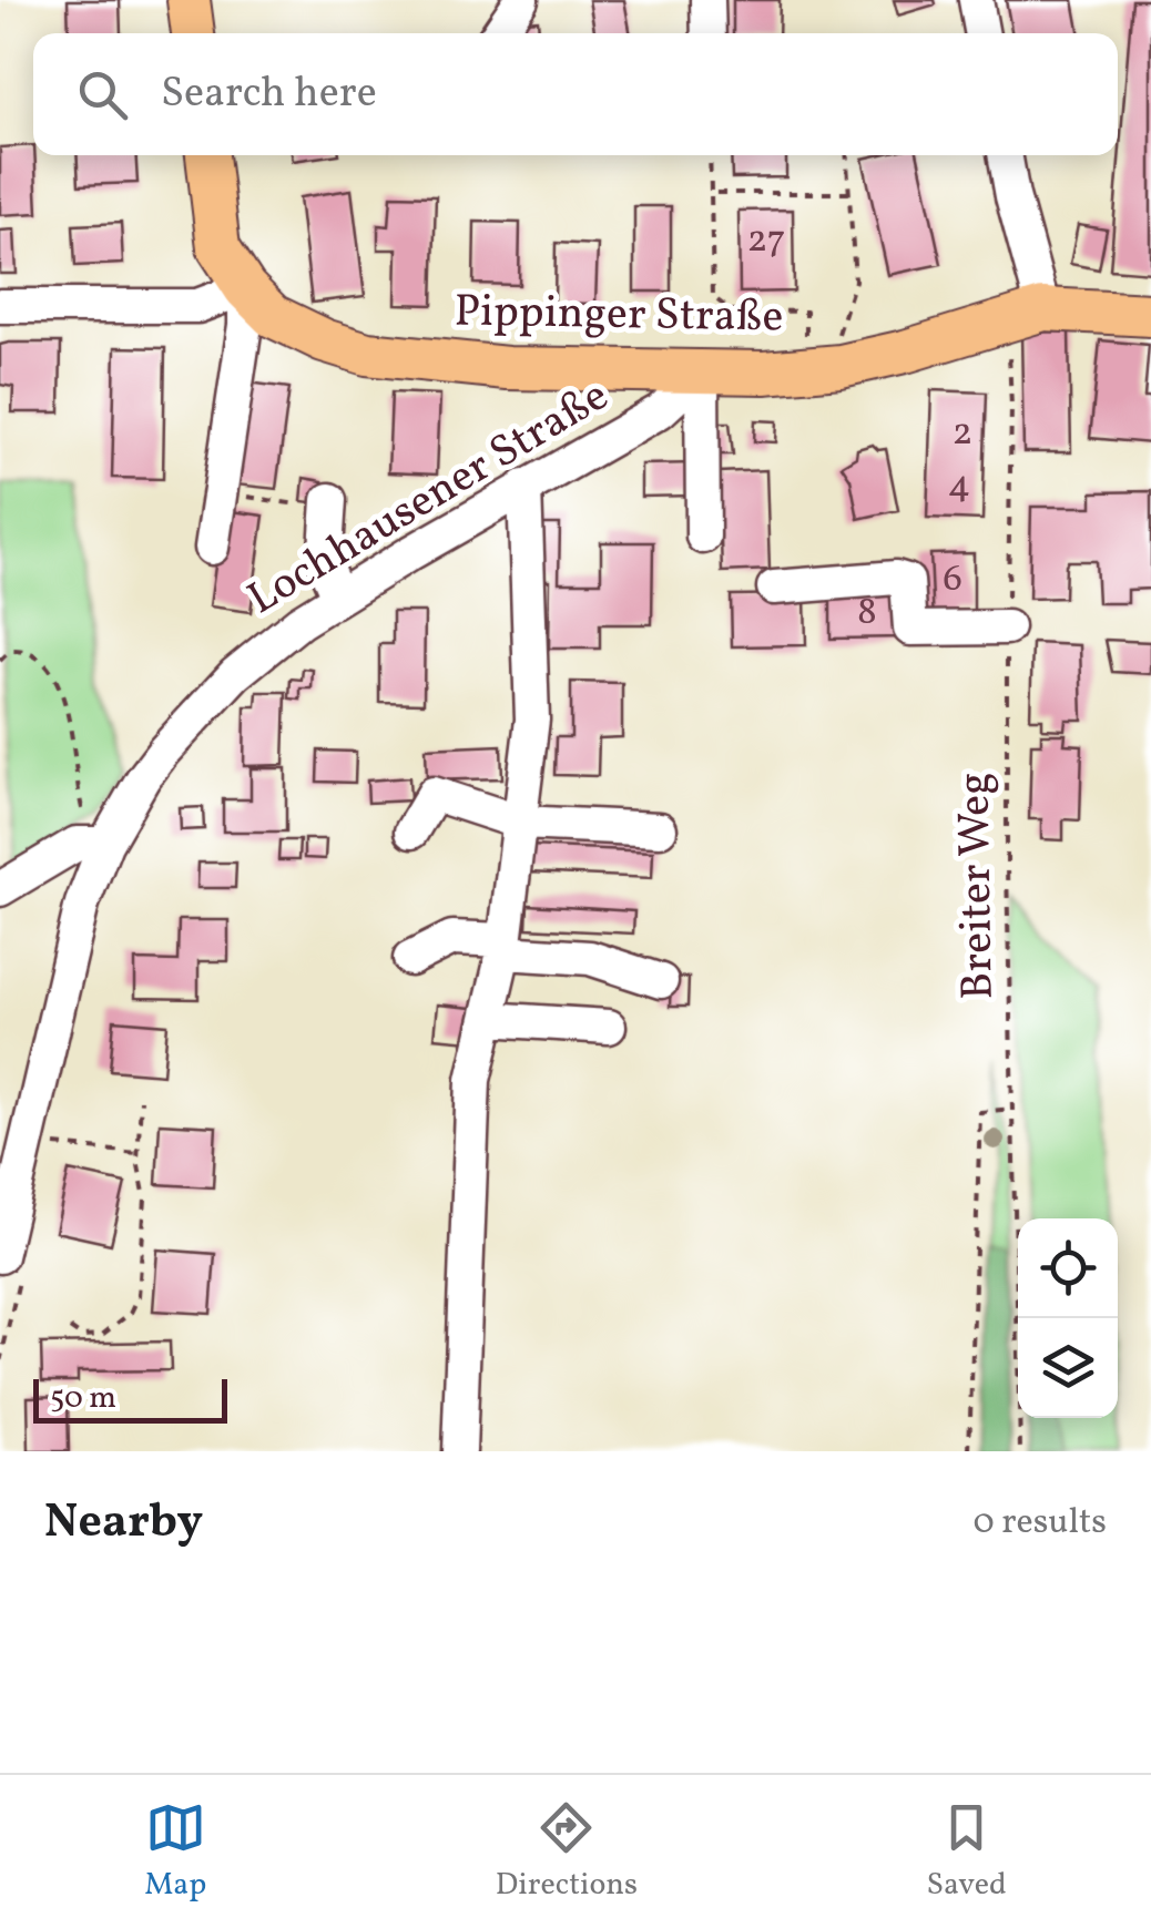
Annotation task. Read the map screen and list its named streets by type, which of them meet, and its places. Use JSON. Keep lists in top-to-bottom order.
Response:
{
  "streets": {
    "main road": ["Pippinger Straße"],
    "street": ["Lochhausener Straße"],
    "path": ["Breiter Weg"]
  },
  "crossings": [
    ["Pippinger Straße", "Lochhausener Straße"],
    ["Pippinger Straße", "Breiter Weg"]
  ],
  "house_numbers": [
    "27",
    "2",
    "4",
    "6",
    "8"
  ],
  "scale_bar": "50 m",
  "page": {
    "search": "Search here",
    "scale": "50 m",
    "heading": ["Nearby", "0 results"],
    "nav": ["Map", "Directions", "Saved"]
  }
}
